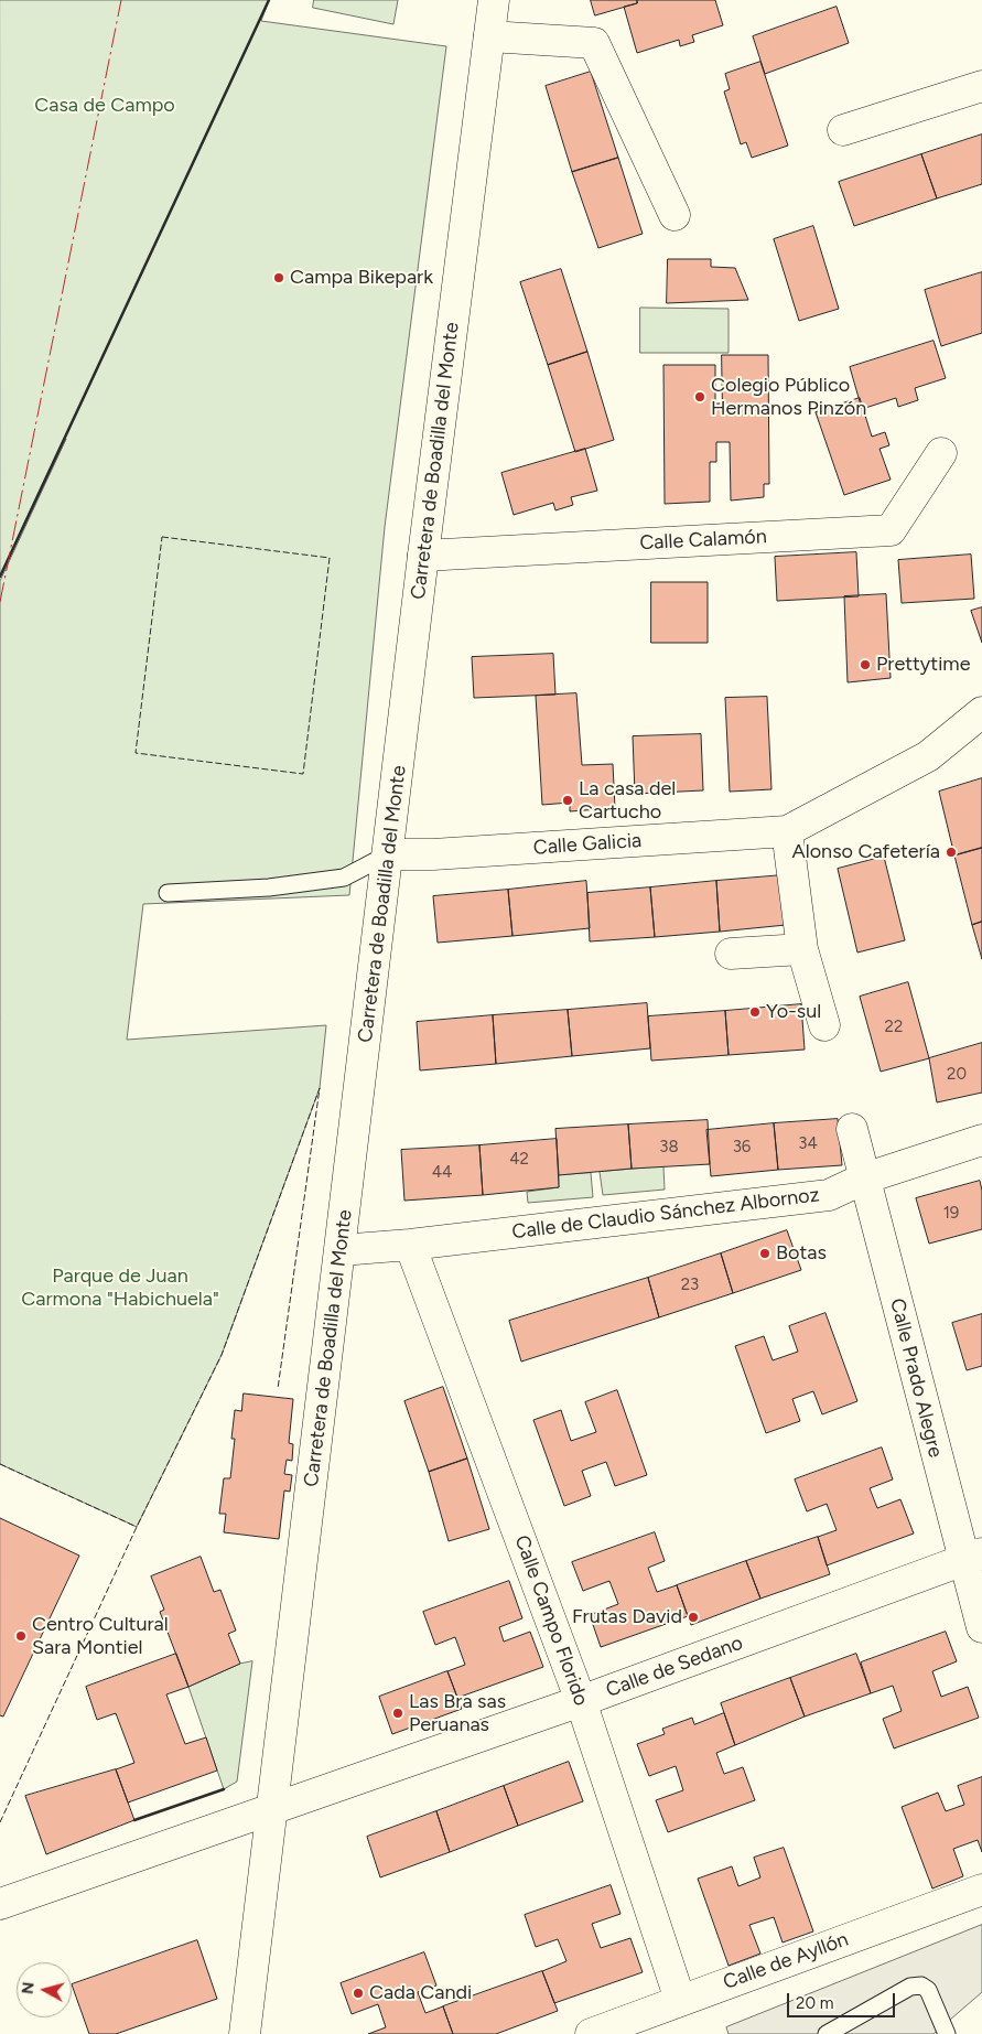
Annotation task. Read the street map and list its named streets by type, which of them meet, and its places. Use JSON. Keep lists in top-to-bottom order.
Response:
{
  "streets": {
    "street": [
      "Carretera de Boadilla del Monte",
      "Calle Calamón",
      "Calle Galicia",
      "Calle de Claudio Sánchez Albornoz",
      "Calle Prado Alegre",
      "Calle Campo Florido",
      "Calle de Sedano",
      "Calle de Ayllón"
    ]
  },
  "crossings": [
    ["Carretera de Boadilla del Monte", "Calle Calamón"],
    ["Carretera de Boadilla del Monte", "Calle Galicia"],
    ["Carretera de Boadilla del Monte", "Calle de Claudio Sánchez Albornoz"],
    ["Carretera de Boadilla del Monte", "Calle de Sedano"],
    ["Calle de Claudio Sánchez Albornoz", "Calle Prado Alegre"],
    ["Calle de Claudio Sánchez Albornoz", "Calle Campo Florido"],
    ["Calle Prado Alegre", "Calle de Sedano"],
    ["Calle Campo Florido", "Calle de Sedano"],
    ["Calle Campo Florido", "Calle de Ayllón"]
  ],
  "parks": ["Casa de Campo", "Parque de Juan Carmona \"Habichuela\""],
  "places": [
    "Campa Bikepark",
    "Colegio Público Hermanos Pinzón",
    "Prettytime",
    "La casa del Cartucho",
    "Alonso Cafetería",
    "Yo-sul",
    "Botas",
    "Frutas David",
    "Centro Cultural Sara Montiel",
    "Las Bra sas Peruanas",
    "Cada Candi"
  ],
  "house_numbers": [
    "22",
    "20",
    "34",
    "38",
    "36",
    "42",
    "44",
    "19",
    "23"
  ],
  "scale_bar": "20 m",
  "north": "left"
}
